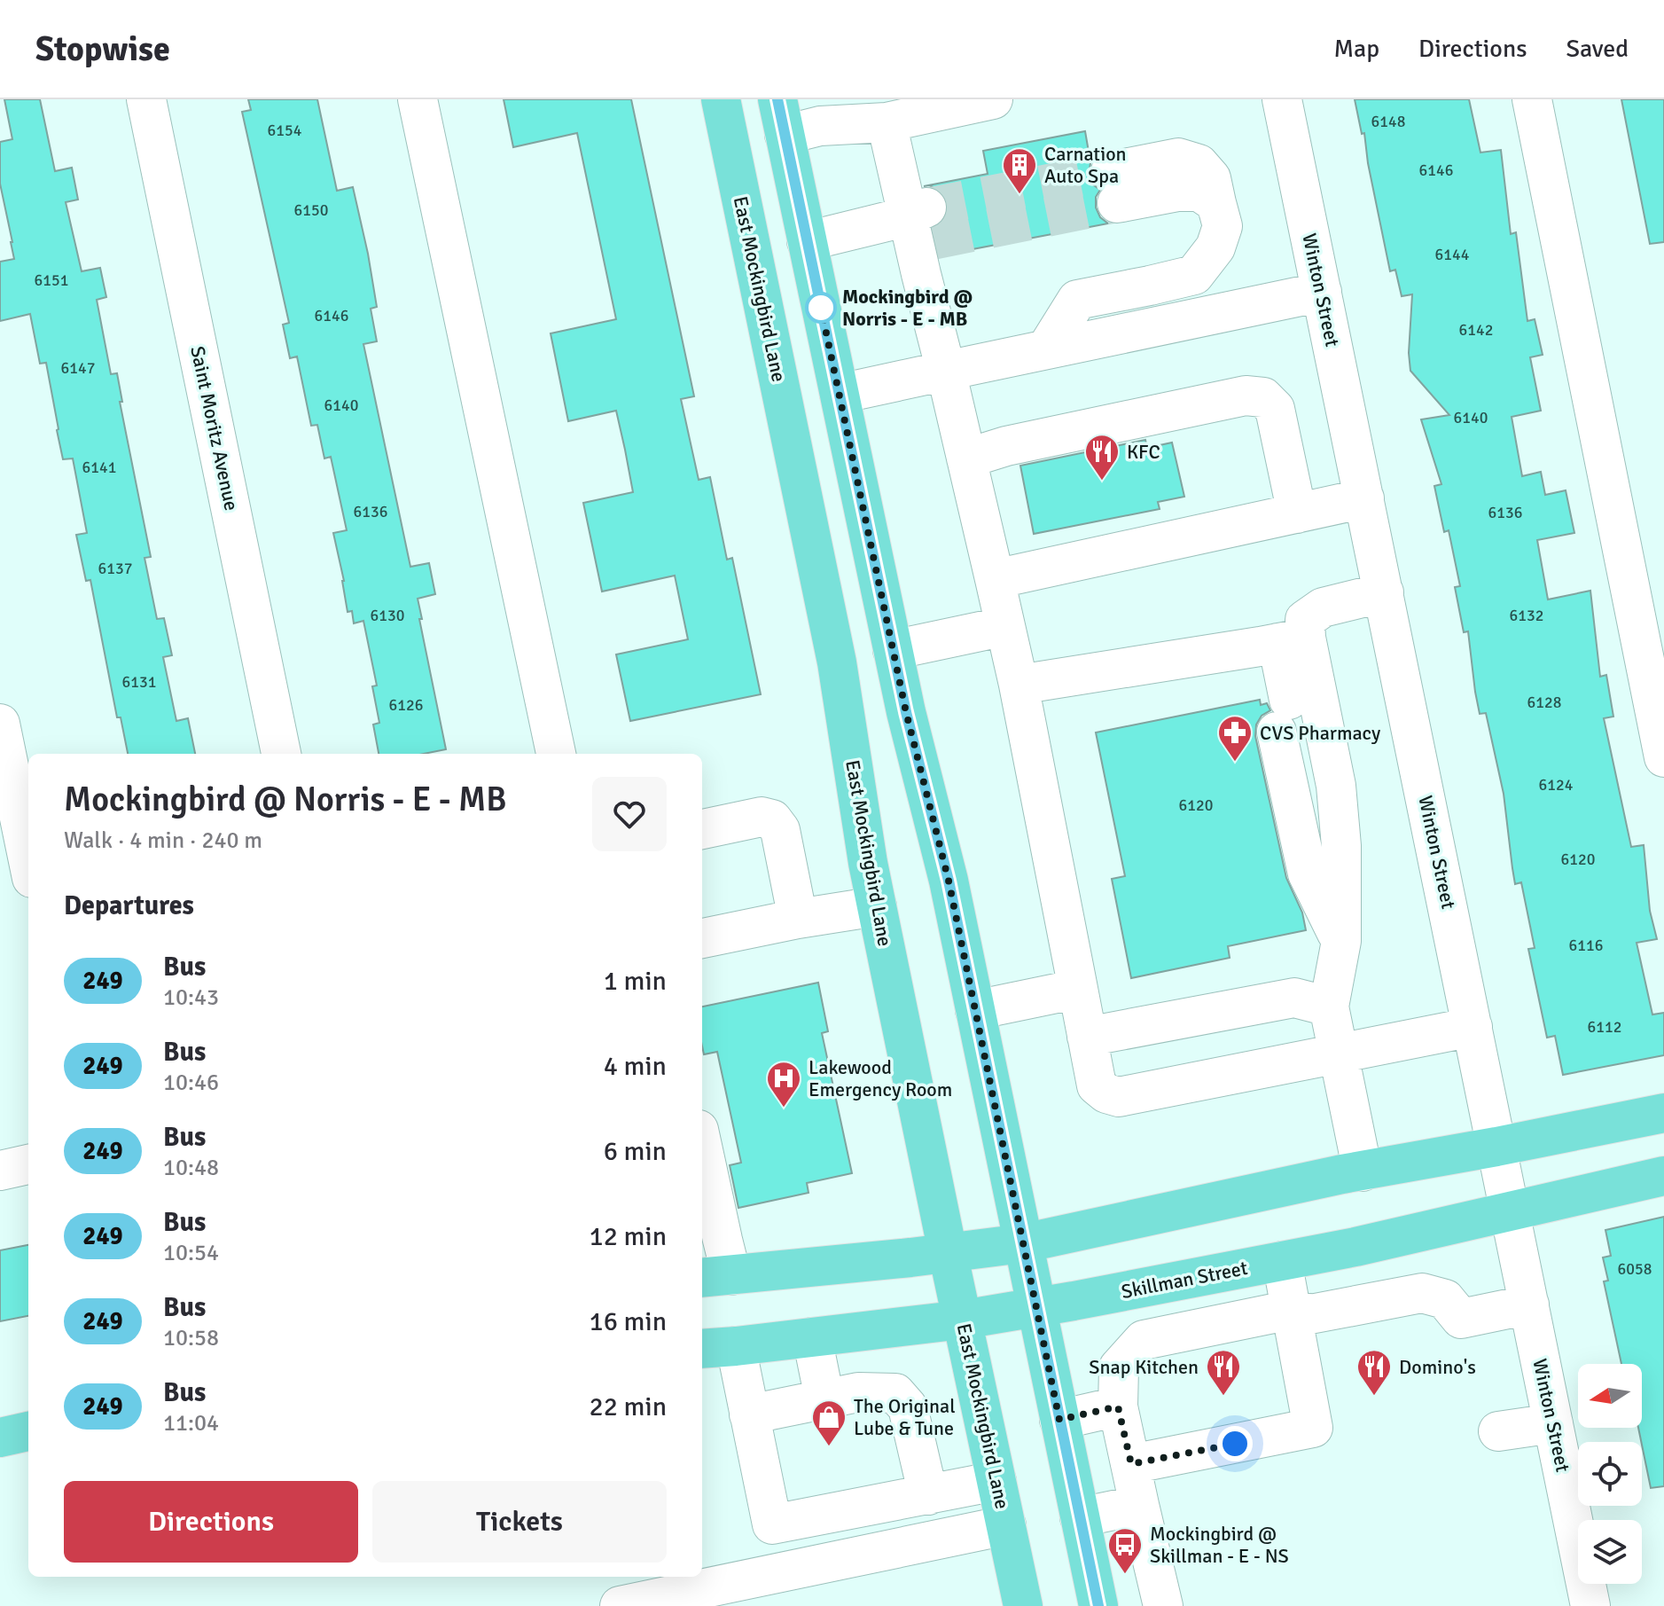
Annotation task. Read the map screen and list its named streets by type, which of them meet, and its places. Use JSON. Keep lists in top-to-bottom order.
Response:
{
  "streets": {
    "main road": ["East Mockingbird Lane", "Skillman Street"],
    "street": ["Winton Street", "Saint Moritz Avenue"]
  },
  "crossings": [
    ["East Mockingbird Lane", "Skillman Street"],
    ["Winton Street", "Skillman Street"]
  ],
  "places": {
    "building": ["Carnation Auto Spa"],
    "other": ["Mockingbird @ Norris - E - MB"],
    "restaurant": ["KFC", "Snap Kitchen", "Domino's"],
    "pharmacy": ["CVS Pharmacy"],
    "hospital": ["Lakewood Emergency Room"],
    "shop": ["The Original Lube & Tune"],
    "bus stop": ["Mockingbird @ Skillman - E - NS"]
  },
  "lines": ["bus line 249"],
  "house_numbers": [
    "6148",
    "6154",
    "6146",
    "6150",
    "6144",
    "6151",
    "6146",
    "6142",
    "6147",
    "6140",
    "6140",
    "6141",
    "6136",
    "6136",
    "6137",
    "6130",
    "6132",
    "6131",
    "6128",
    "6126",
    "6124",
    "6120",
    "6120",
    "6116",
    "6112",
    "6058"
  ],
  "north": "left",
  "page": {
    "header": "Stopwise",
    "nav": ["Map", "Directions", "Saved"],
    "heading": [
      ["Mockingbird @ Norris - E - MB", "Walk · 4 min · 240 m"],
      "Departures"
    ],
    "list": [
      {
        "mark": "249",
        "name": "Bus",
        "note": "10:43",
        "value": "1 min"
      },
      {
        "mark": "249",
        "name": "Bus",
        "note": "10:46",
        "value": "4 min"
      },
      {
        "mark": "249",
        "name": "Bus",
        "note": "10:48",
        "value": "6 min"
      },
      {
        "mark": "249",
        "name": "Bus",
        "note": "10:54",
        "value": "12 min"
      },
      {
        "mark": "249",
        "name": "Bus",
        "note": "10:58",
        "value": "16 min"
      },
      {
        "mark": "249",
        "name": "Bus",
        "note": "11:04",
        "value": "22 min"
      }
    ],
    "buttons": ["Directions", "Tickets"]
  }
}
